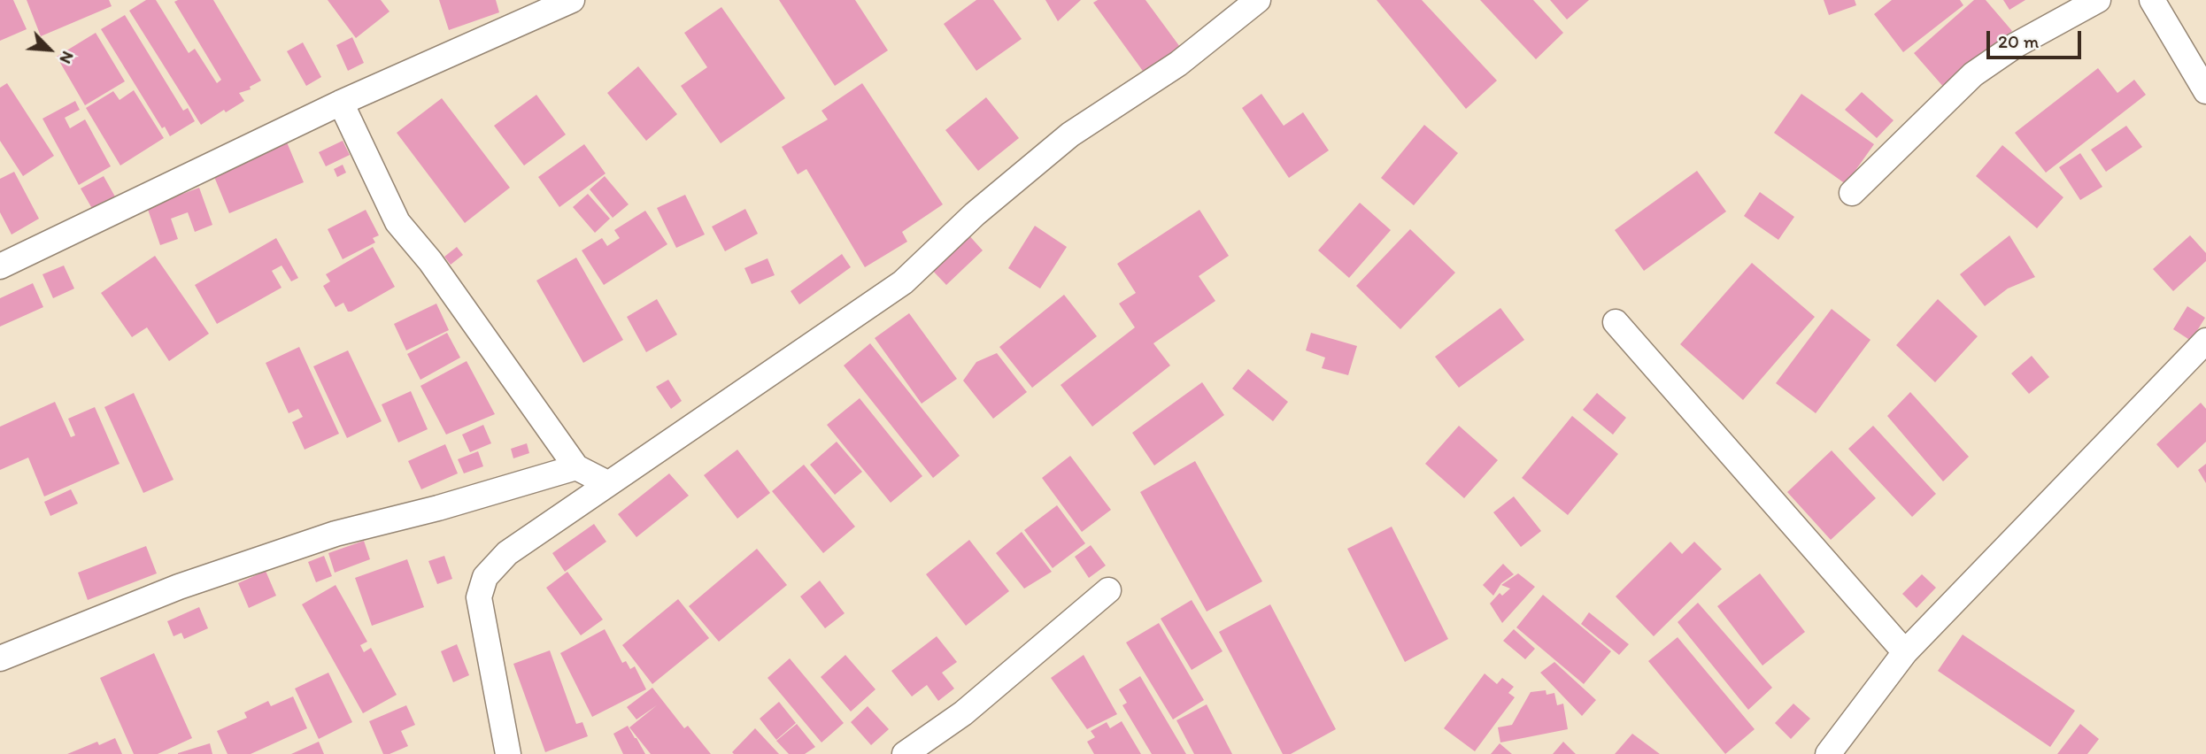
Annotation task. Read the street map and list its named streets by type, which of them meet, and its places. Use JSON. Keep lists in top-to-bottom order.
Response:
{
  "scale_bar": "20 m",
  "north": "bottom right"
}
